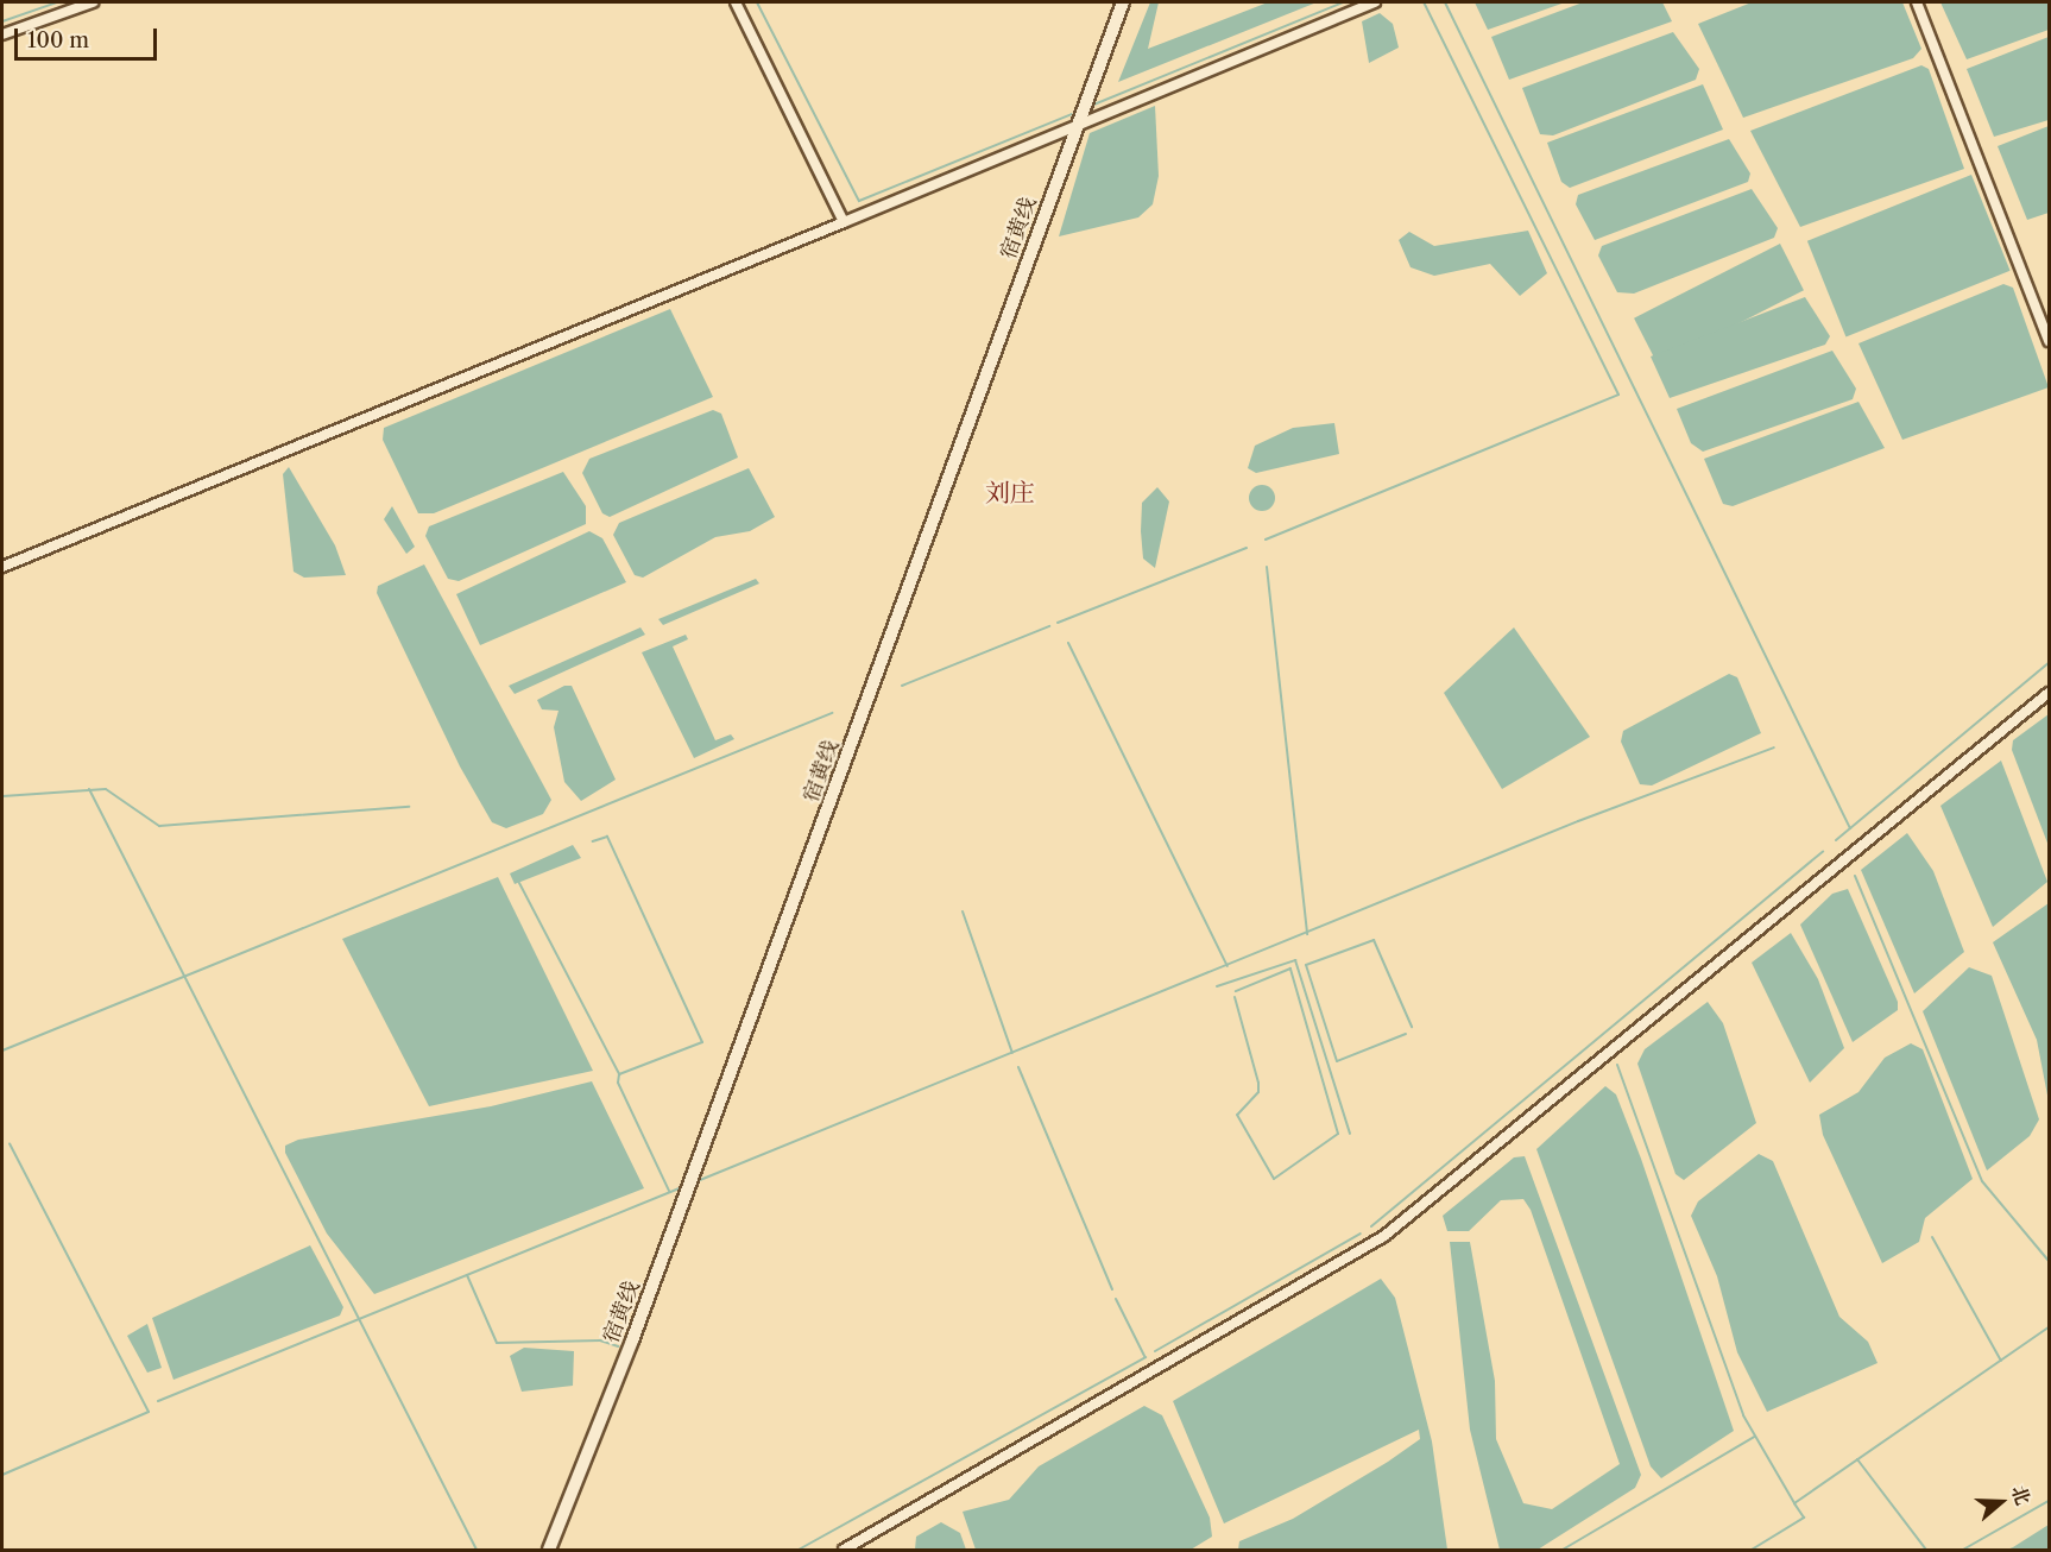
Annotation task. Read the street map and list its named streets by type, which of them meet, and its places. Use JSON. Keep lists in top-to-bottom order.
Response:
{
  "streets": {
    "main road": ["宿黄线"]
  },
  "districts": ["刘庄"],
  "scale_bar": "100 m",
  "north": "right"
}
